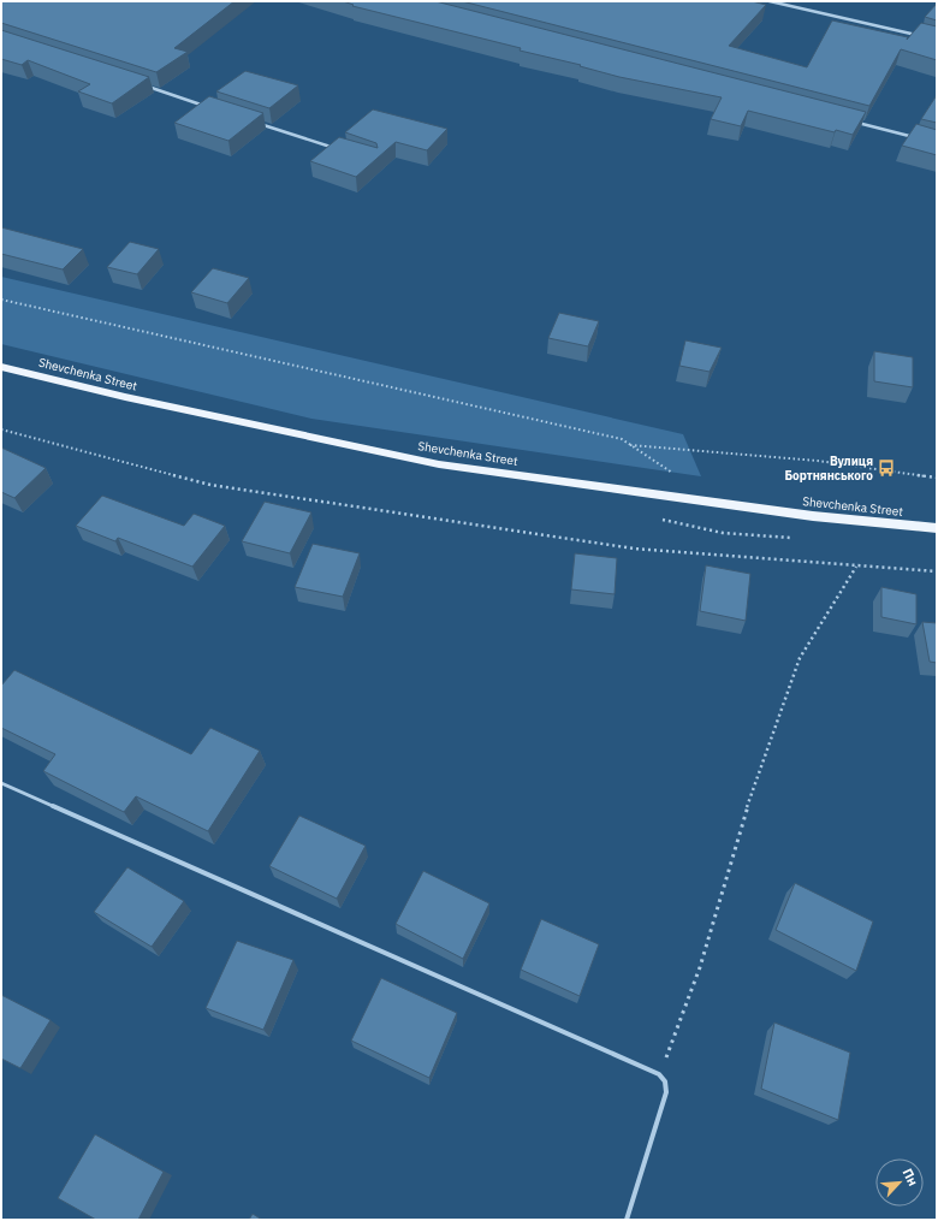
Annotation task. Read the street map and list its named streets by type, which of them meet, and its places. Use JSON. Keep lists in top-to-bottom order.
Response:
{
  "streets": {
    "main road": ["Shevchenka Street"]
  },
  "places": {
    "bus stop": ["Вулиця Бортнянського"]
  },
  "north": "top right"
}
